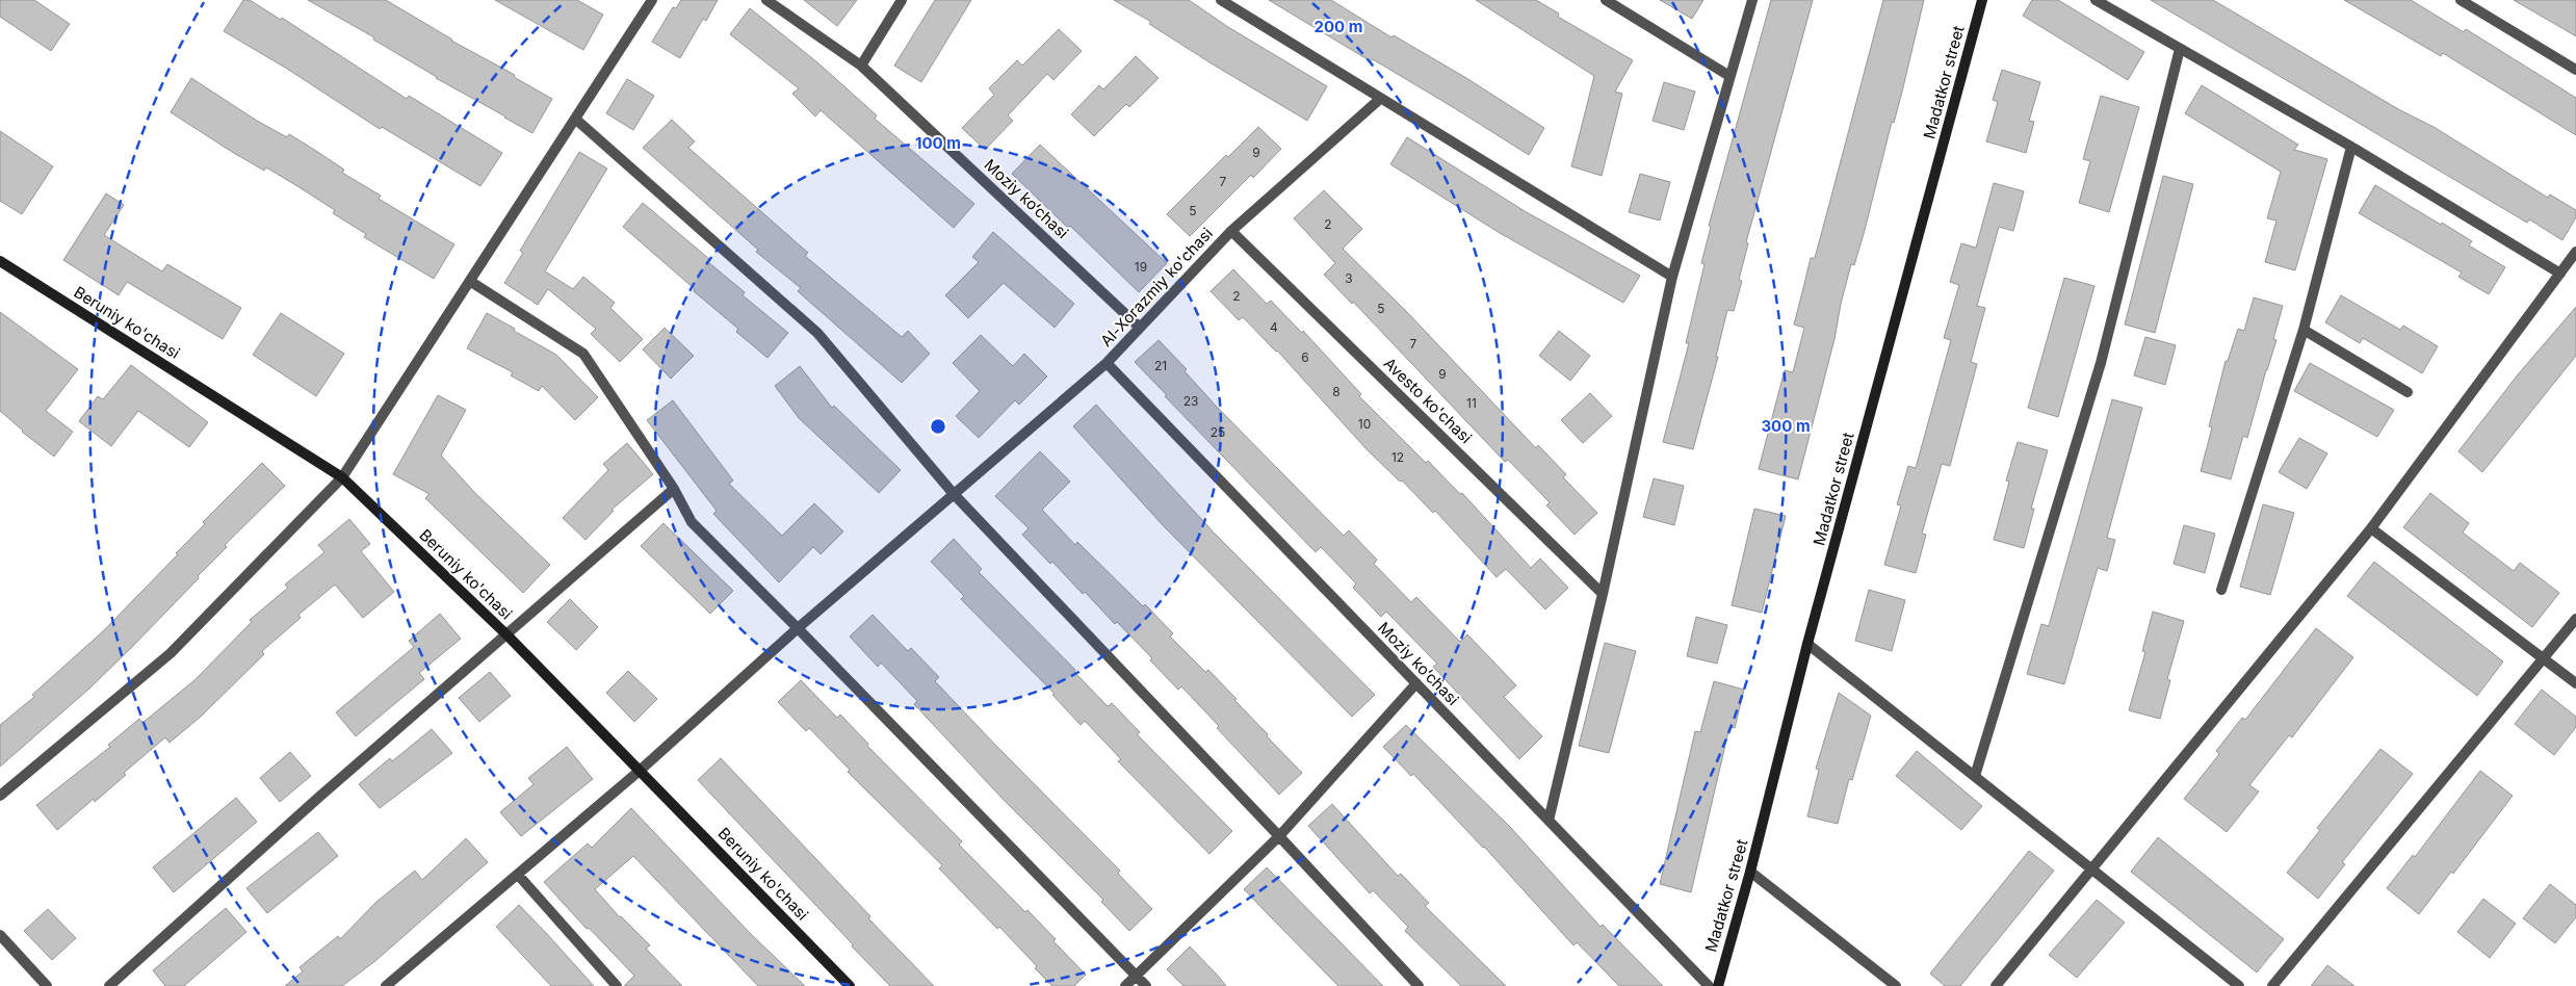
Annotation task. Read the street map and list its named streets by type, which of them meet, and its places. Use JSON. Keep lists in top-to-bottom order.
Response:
{
  "streets": {
    "street": [
      "Madatkor street",
      "Moziy ko‘chasi",
      "Al-Xorazmiy ko'chasi",
      "Beruniy ko'chasi",
      "Avesto ko'chasi"
    ]
  },
  "crossings": [
    ["Moziy ko‘chasi", "Al-Xorazmiy ko'chasi"],
    ["Al-Xorazmiy ko'chasi", "Beruniy ko'chasi"],
    ["Al-Xorazmiy ko'chasi", "Avesto ko'chasi"]
  ],
  "house_numbers": [
    "9",
    "7",
    "5",
    "2",
    "19",
    "3",
    "2",
    "5",
    "4",
    "7",
    "6",
    "21",
    "9",
    "8",
    "23",
    "11",
    "10",
    "25",
    "12"
  ],
  "rings": ["200 m", "100 m", "300 m"]
}
